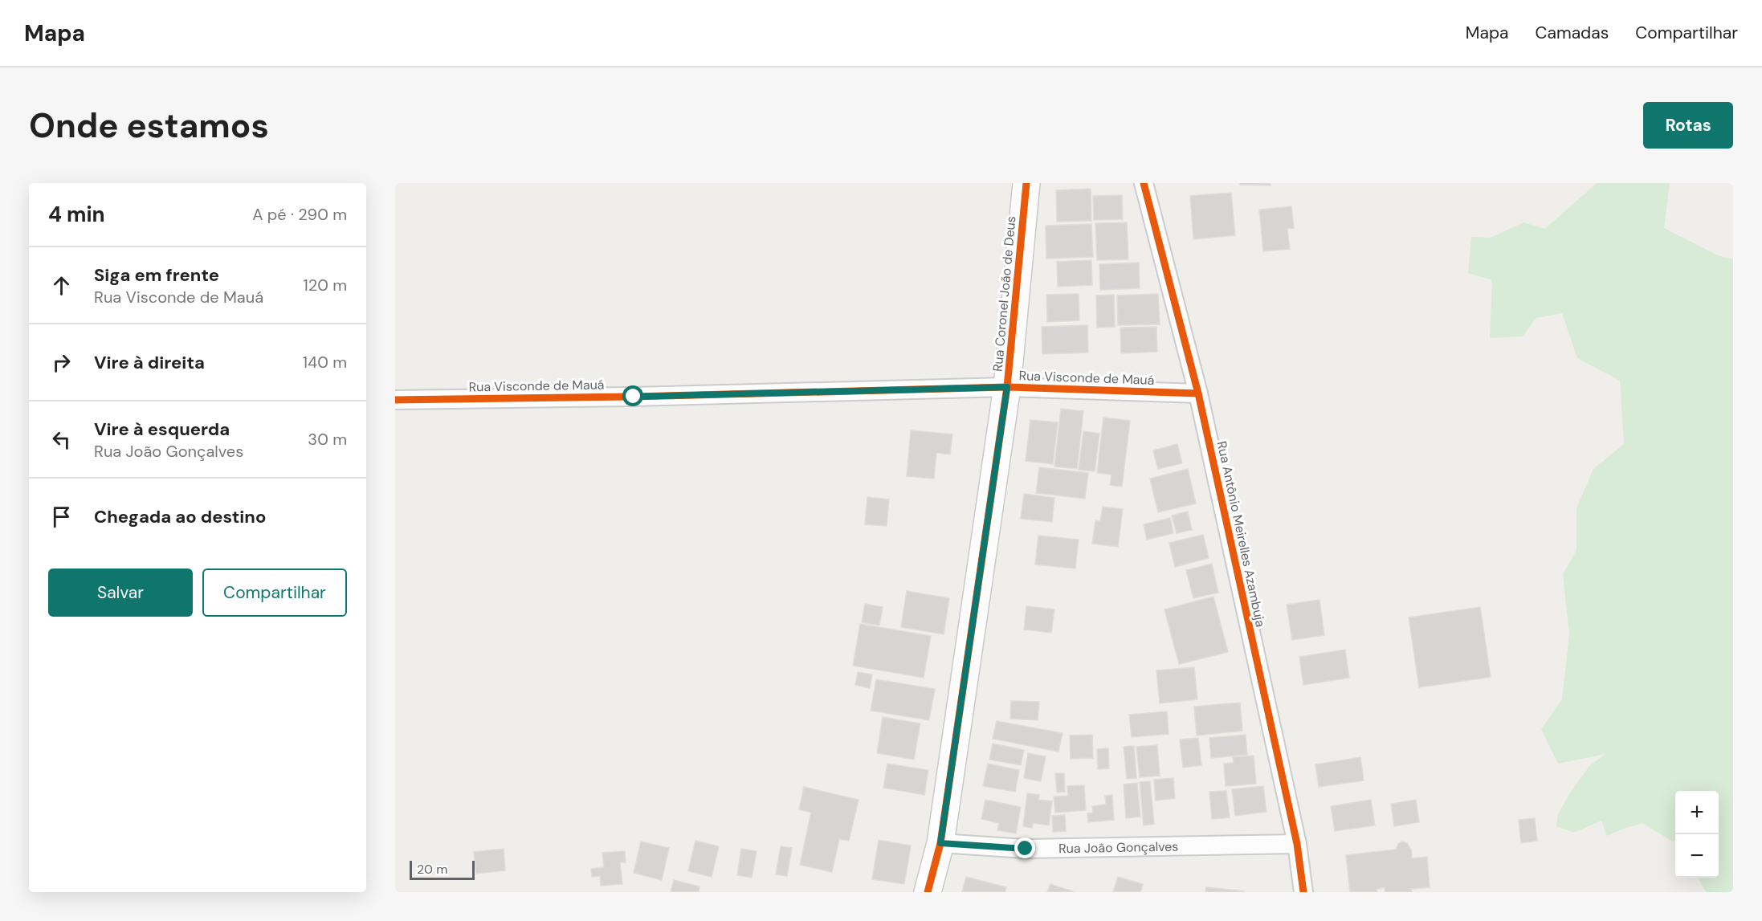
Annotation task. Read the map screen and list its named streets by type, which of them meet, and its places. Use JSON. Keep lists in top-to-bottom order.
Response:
{
  "streets": {
    "street": [
      "Rua Coronel João de Deus",
      "Rua Visconde de Mauá",
      "Rua Antônio Meirelles Azambuja",
      "Rua João Gonçalves"
    ]
  },
  "crossings": [
    ["Rua Coronel João de Deus", "Rua Visconde de Mauá"],
    ["Rua Coronel João de Deus", "Rua João Gonçalves"],
    ["Rua Visconde de Mauá", "Rua Antônio Meirelles Azambuja"],
    ["Rua Antônio Meirelles Azambuja", "Rua João Gonçalves"]
  ],
  "scale_bar": "20 m",
  "page": {
    "header": "Mapa",
    "nav": ["Mapa", "Camadas", "Compartilhar"],
    "buttons": [
      "Rotas",
      ["Salvar", "Compartilhar"]
    ],
    "title": "Onde estamos",
    "heading": ["4 min", "A pé · 290 m"],
    "list": [
      ["Siga em frente", "Rua Visconde de Mauá", "120 m"],
      ["Vire à direita", "140 m"],
      ["Vire à esquerda", "Rua João Gonçalves", "30 m"],
      "Chegada ao destino"
    ],
    "map_buttons": ["+", "−"],
    "scale": "20 m"
  }
}
